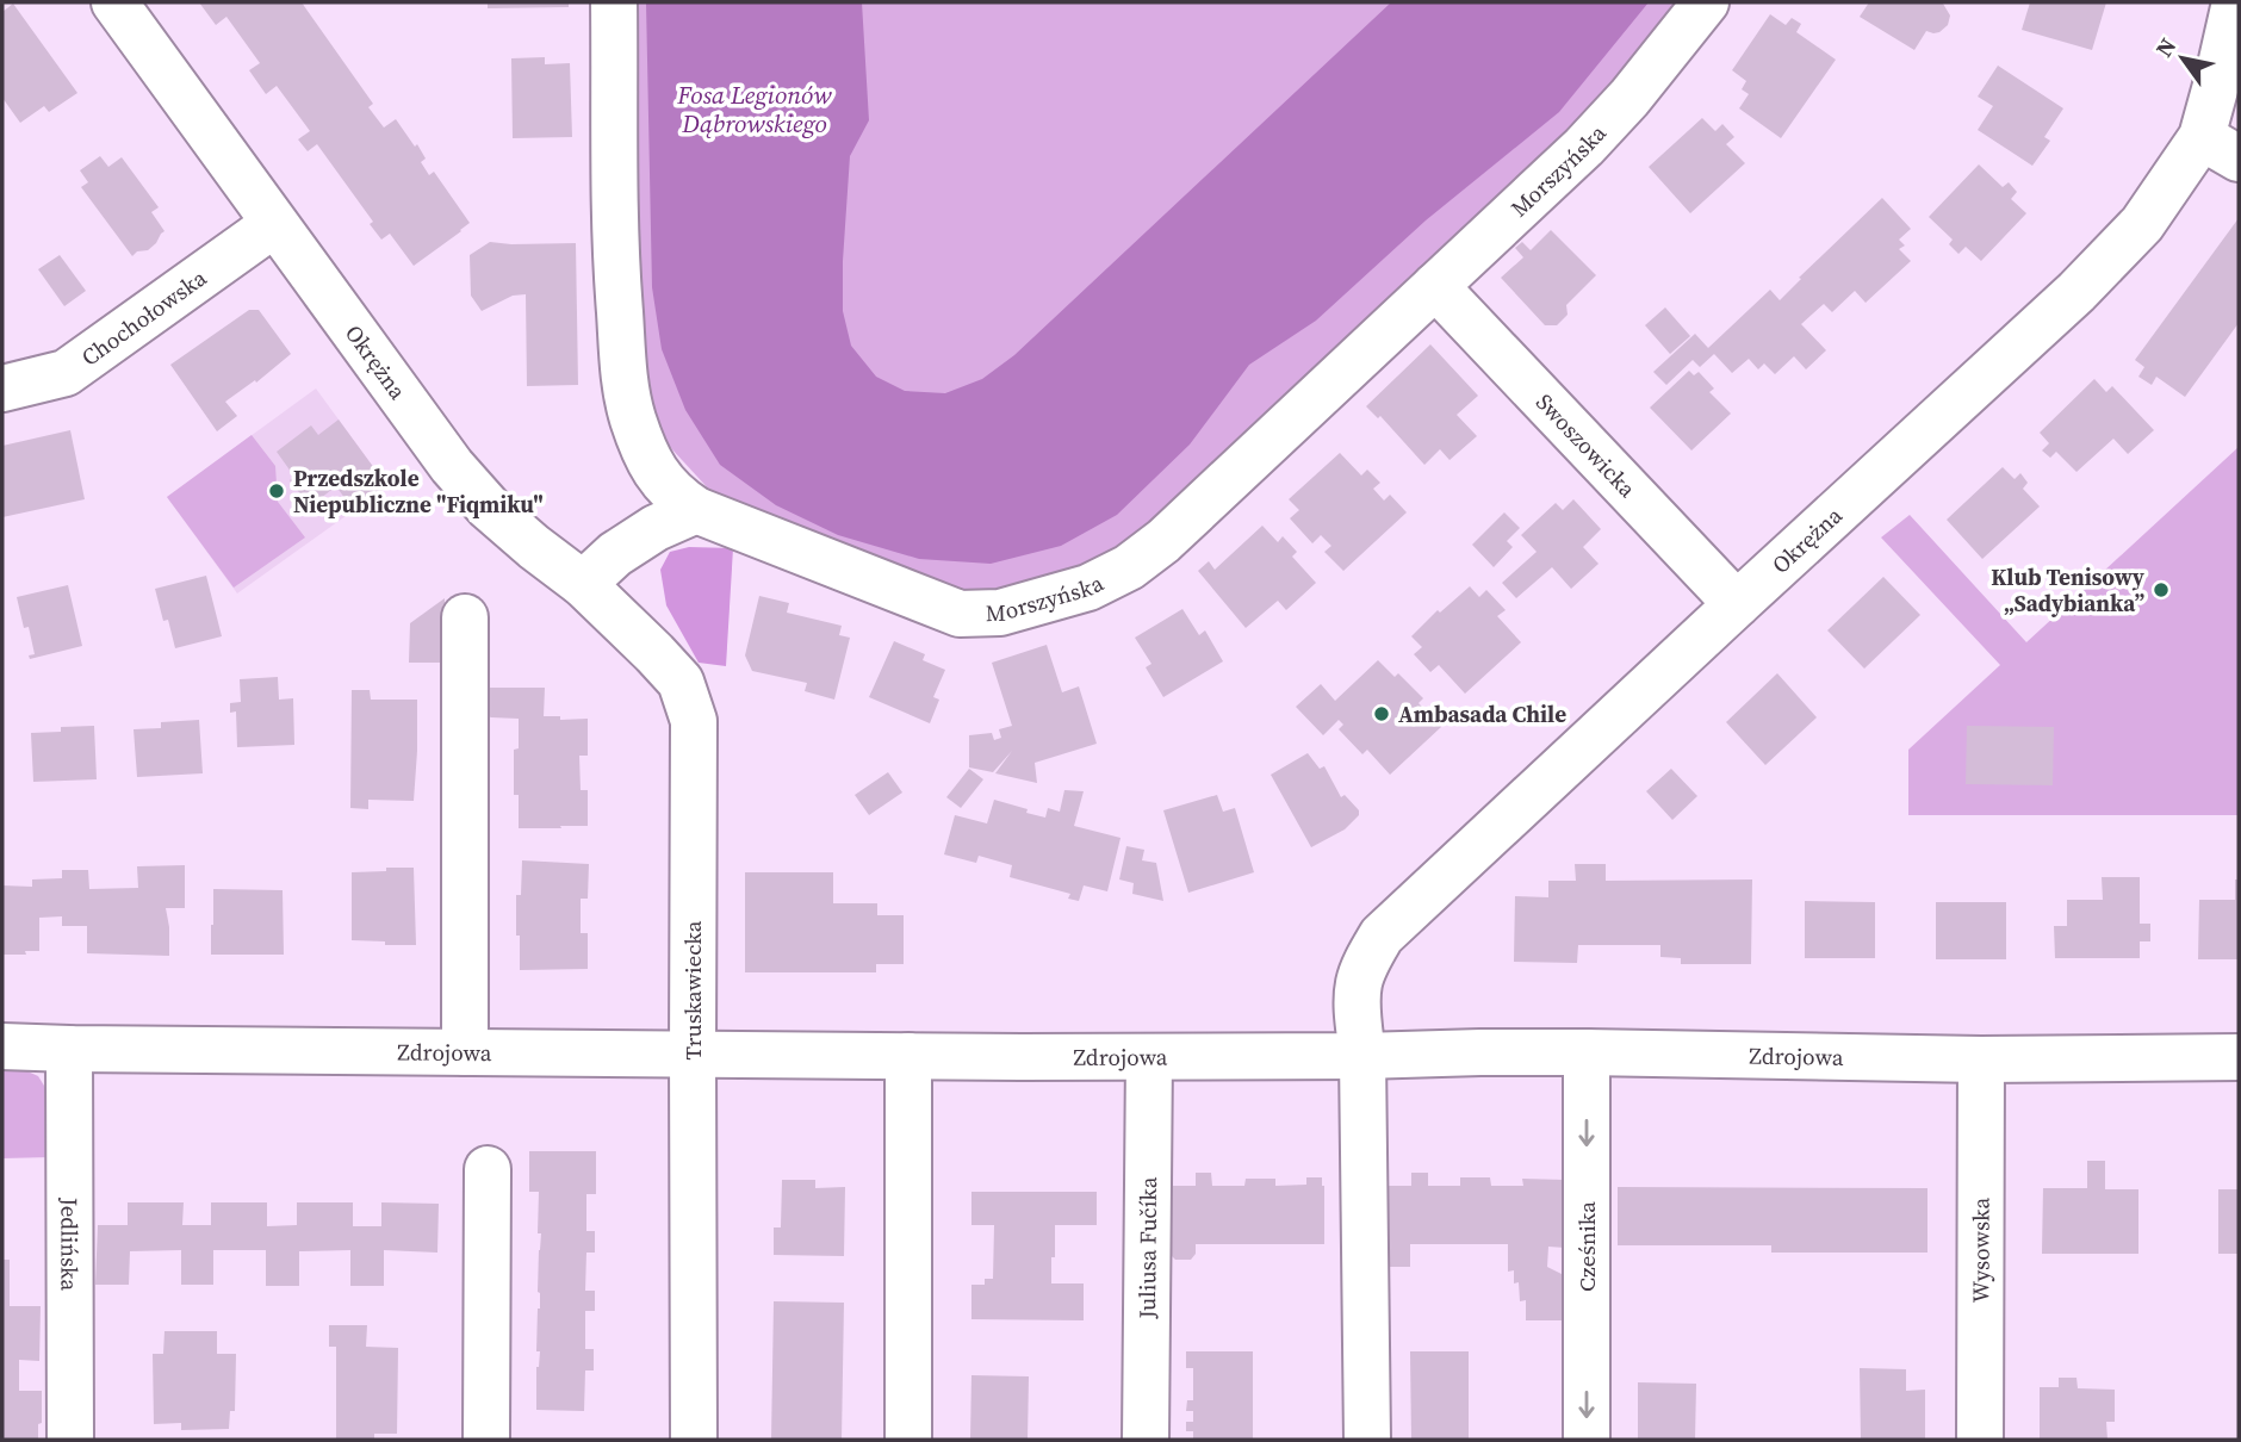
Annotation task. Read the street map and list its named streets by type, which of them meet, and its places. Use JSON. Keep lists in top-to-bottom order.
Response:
{
  "streets": {
    "street": [
      "Morszyńska",
      "Chochołowska",
      "Okrężna",
      "Swoszowicka",
      "Truskawiecka",
      "Zdrojowa",
      "Jedlińska",
      "Cześnika",
      "Juliusa Fučíka",
      "Wysowska"
    ]
  },
  "crossings": [
    ["Morszyńska", "Swoszowicka"],
    ["Chochołowska", "Okrężna"],
    ["Okrężna", "Swoszowicka"],
    ["Okrężna", "Truskawiecka"],
    ["Okrężna", "Zdrojowa"],
    ["Truskawiecka", "Zdrojowa"],
    ["Zdrojowa", "Jedlińska"],
    ["Zdrojowa", "Cześnika"],
    ["Zdrojowa", "Juliusa Fučíka"],
    ["Zdrojowa", "Wysowska"]
  ],
  "one_way": ["Cześnika"],
  "water": ["Fosa Legionów Dąbrowskiego"],
  "places": ["Przedszkole Niepubliczne \"Fiqmiku\"", "Klub Tenisowy „Sadybianka”", "Ambasada Chile"],
  "north": "top left"
}
